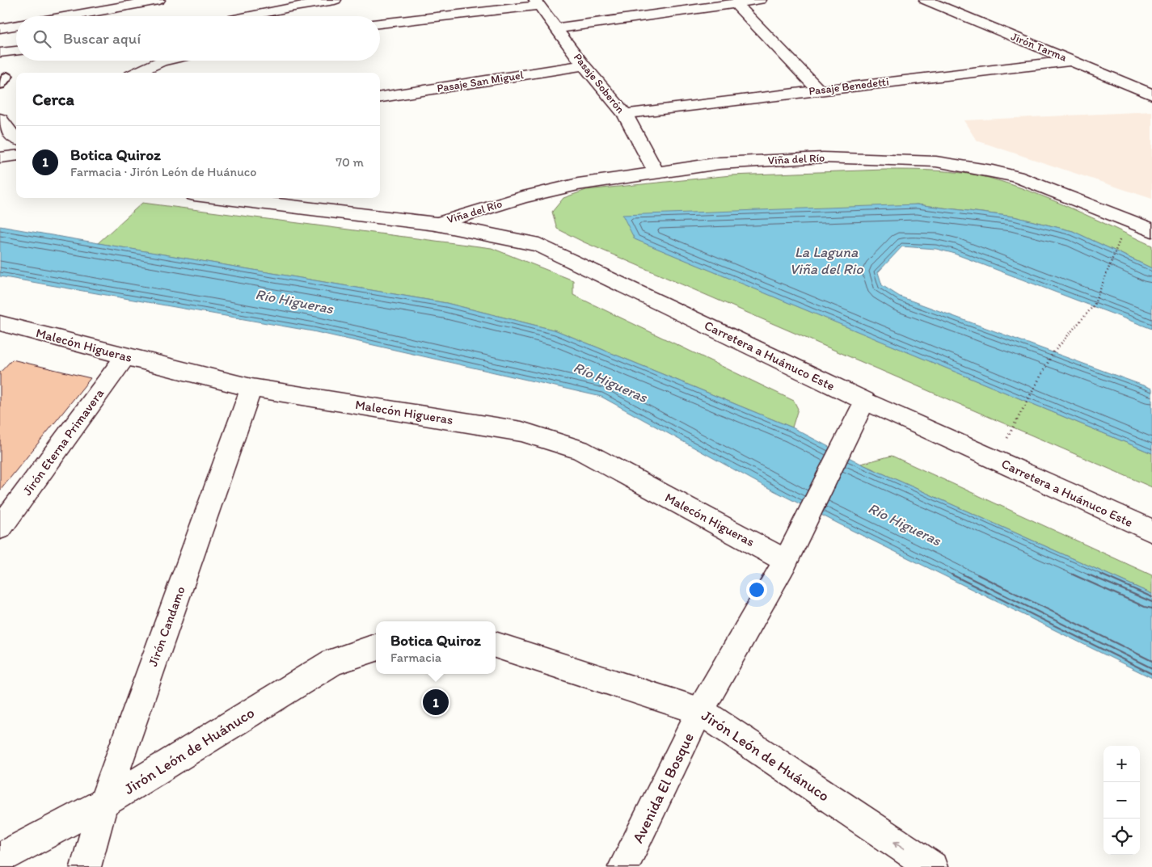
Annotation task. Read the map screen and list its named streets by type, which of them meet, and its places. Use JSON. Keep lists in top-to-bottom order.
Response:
{
  "streets": {
    "main road": [
      "Jirón Tarma",
      "Pasaje San Miguel",
      "Pasaje Soberón",
      "Pasaje Benedetti",
      "Viña del Río",
      "Malecón Higueras",
      "Carretera a Huánuco Este",
      "Jirón Eterna Primavera",
      "Jirón Candamo",
      "Jirón León de Huánuco",
      "Avenida El Bosque"
    ]
  },
  "crossings": [
    ["Jirón Tarma", "Pasaje Benedetti"],
    ["Pasaje San Miguel", "Pasaje Soberón"],
    ["Pasaje Soberón", "Pasaje Benedetti"],
    ["Pasaje Soberón", "Viña del Río"],
    ["Viña del Río", "Carretera a Huánuco Este"],
    ["Malecón Higueras", "Jirón Eterna Primavera"],
    ["Malecón Higueras", "Jirón Candamo"],
    ["Malecón Higueras", "Avenida El Bosque"],
    ["Carretera a Huánuco Este", "Avenida El Bosque"],
    ["Jirón Candamo", "Jirón León de Huánuco"],
    ["Jirón León de Huánuco", "Avenida El Bosque"]
  ],
  "water": ["La Laguna Viña del Rio", "Río Higueras"],
  "page": {
    "search": "Buscar aquí",
    "heading": "Cerca",
    "list": [
      {
        "mark": "1",
        "name": "Botica Quiroz",
        "note": "Farmacia · Jirón León de Huánuco",
        "value": "70 m"
      }
    ],
    "popup": ["Botica Quiroz", "Farmacia"],
    "pins": "1",
    "map_buttons": ["+", "−"]
  }
}
